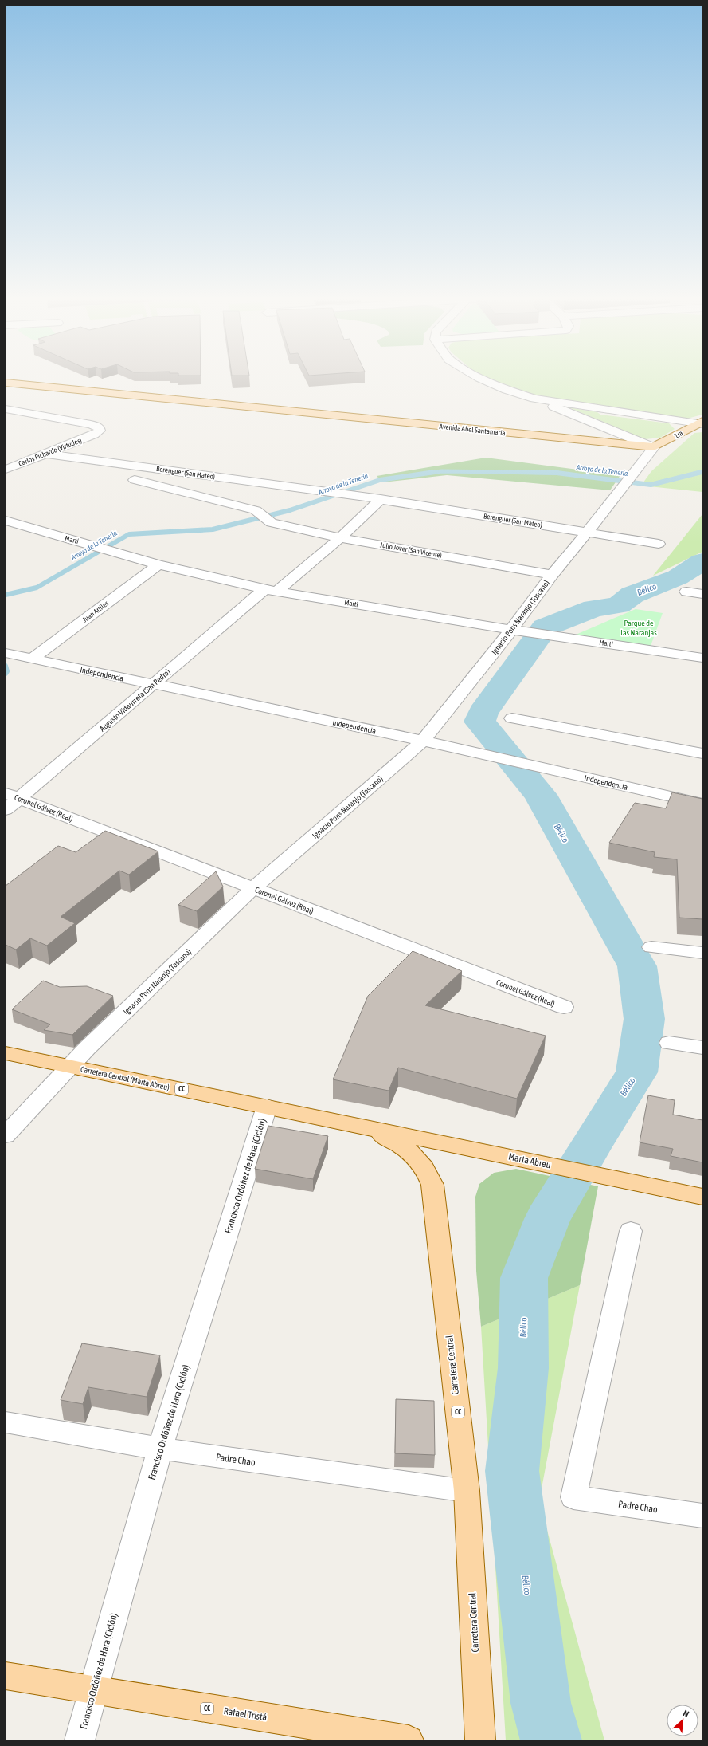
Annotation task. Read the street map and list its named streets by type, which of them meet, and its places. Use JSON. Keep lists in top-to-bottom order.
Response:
{
  "streets": {
    "main road": [
      "Avenida Abel Santamaría",
      "1ra",
      "Carretera Central (Marta Abreu)",
      "CC",
      "Marta Abreu",
      "Carretera Central",
      "Rafael Tristá"
    ],
    "street": [
      "Carlos Pichardo (Virtudes)",
      "Berenguer (San Mateo)",
      "Martí",
      "Julio Jover (San Vicente)",
      "Juan Artiles",
      "Ignacio Pons Naranjo (Toscano)",
      "Independencia",
      "Augusto Vidaurreta (San Pedro)",
      "Coronel Gálvez (Real)",
      "Francisco Ordóñez de Hara (Ciclón)",
      "Padre Chao"
    ]
  },
  "crossings": [
    ["Avenida Abel Santamaría", "1ra"],
    ["Avenida Abel Santamaría", "Ignacio Pons Naranjo (Toscano)"],
    ["1ra", "Ignacio Pons Naranjo (Toscano)"],
    ["Carlos Pichardo (Virtudes)", "Berenguer (San Mateo)"],
    ["Berenguer (San Mateo)", "Ignacio Pons Naranjo (Toscano)"],
    ["Berenguer (San Mateo)", "Augusto Vidaurreta (San Pedro)"],
    ["Martí", "Juan Artiles"],
    ["Martí", "Ignacio Pons Naranjo (Toscano)"],
    ["Martí", "Augusto Vidaurreta (San Pedro)"],
    ["Julio Jover (San Vicente)", "Ignacio Pons Naranjo (Toscano)"],
    ["Julio Jover (San Vicente)", "Augusto Vidaurreta (San Pedro)"],
    ["Juan Artiles", "Independencia"],
    ["Ignacio Pons Naranjo (Toscano)", "Independencia"],
    ["Ignacio Pons Naranjo (Toscano)", "Coronel Gálvez (Real)"],
    ["Ignacio Pons Naranjo (Toscano)", "Carretera Central (Marta Abreu)"],
    ["Independencia", "Augusto Vidaurreta (San Pedro)"],
    ["Augusto Vidaurreta (San Pedro)", "Coronel Gálvez (Real)"],
    ["Carretera Central (Marta Abreu)", "Marta Abreu"],
    ["Carretera Central (Marta Abreu)", "Francisco Ordóñez de Hara (Ciclón)"],
    ["Carretera Central (Marta Abreu)", "Carretera Central"],
    ["Marta Abreu", "Carretera Central"],
    ["Francisco Ordóñez de Hara (Ciclón)", "Padre Chao"],
    ["Francisco Ordóñez de Hara (Ciclón)", "Rafael Tristá"],
    ["Carretera Central", "Padre Chao"]
  ],
  "water": ["Arroyo de la Tenería", "Bélico"],
  "parks": ["Parque de las Naranjas"],
  "north": "top right"
}
